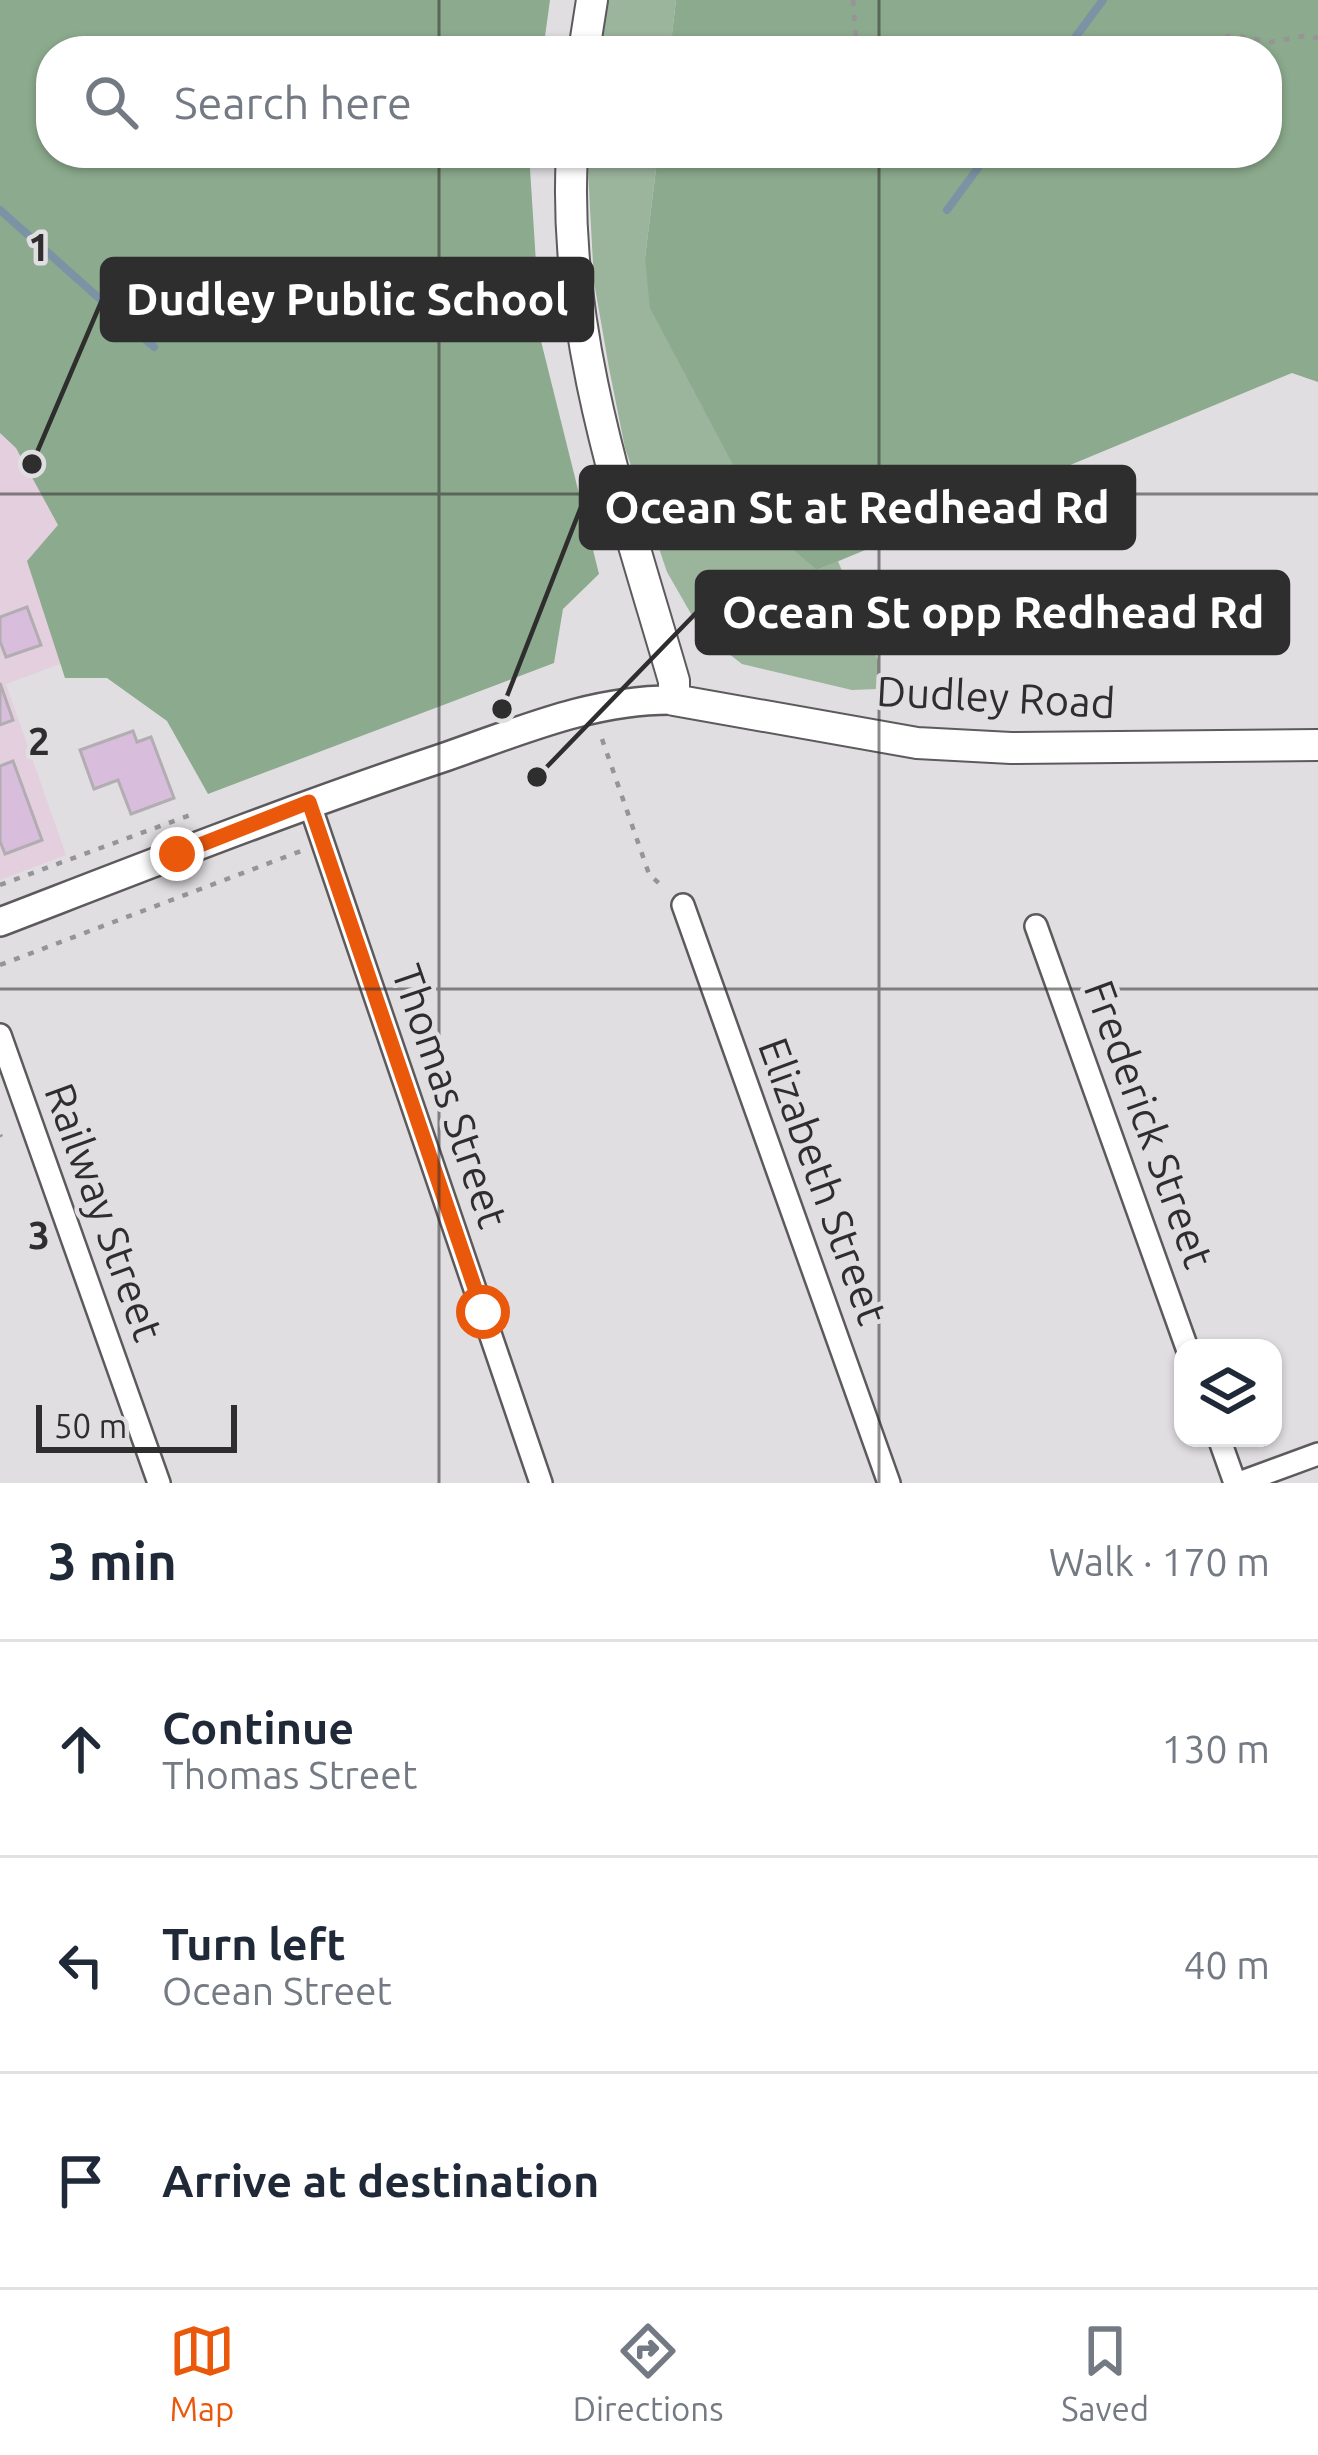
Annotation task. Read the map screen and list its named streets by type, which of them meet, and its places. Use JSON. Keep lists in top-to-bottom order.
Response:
{
  "streets": {
    "main road": ["Dudley Road"],
    "street": [
      "Thomas Street",
      "Frederick Street",
      "Elizabeth Street",
      "Railway Street"
    ]
  },
  "places": ["Dudley Public School", "Ocean St at Redhead Rd", "Ocean St opp Redhead Rd"],
  "scale_bar": "50 m",
  "page": {
    "search": "Search here",
    "scale": "50 m",
    "heading": ["3 min", "Walk · 170 m"],
    "list": [
      ["Continue", "Thomas Street", "130 m"],
      ["Turn left", "Ocean Street", "40 m"],
      "Arrive at destination"
    ],
    "nav": ["Map", "Directions", "Saved"]
  },
  "grid": {
    "rows": ["1", "2", "3"]
  }
}
